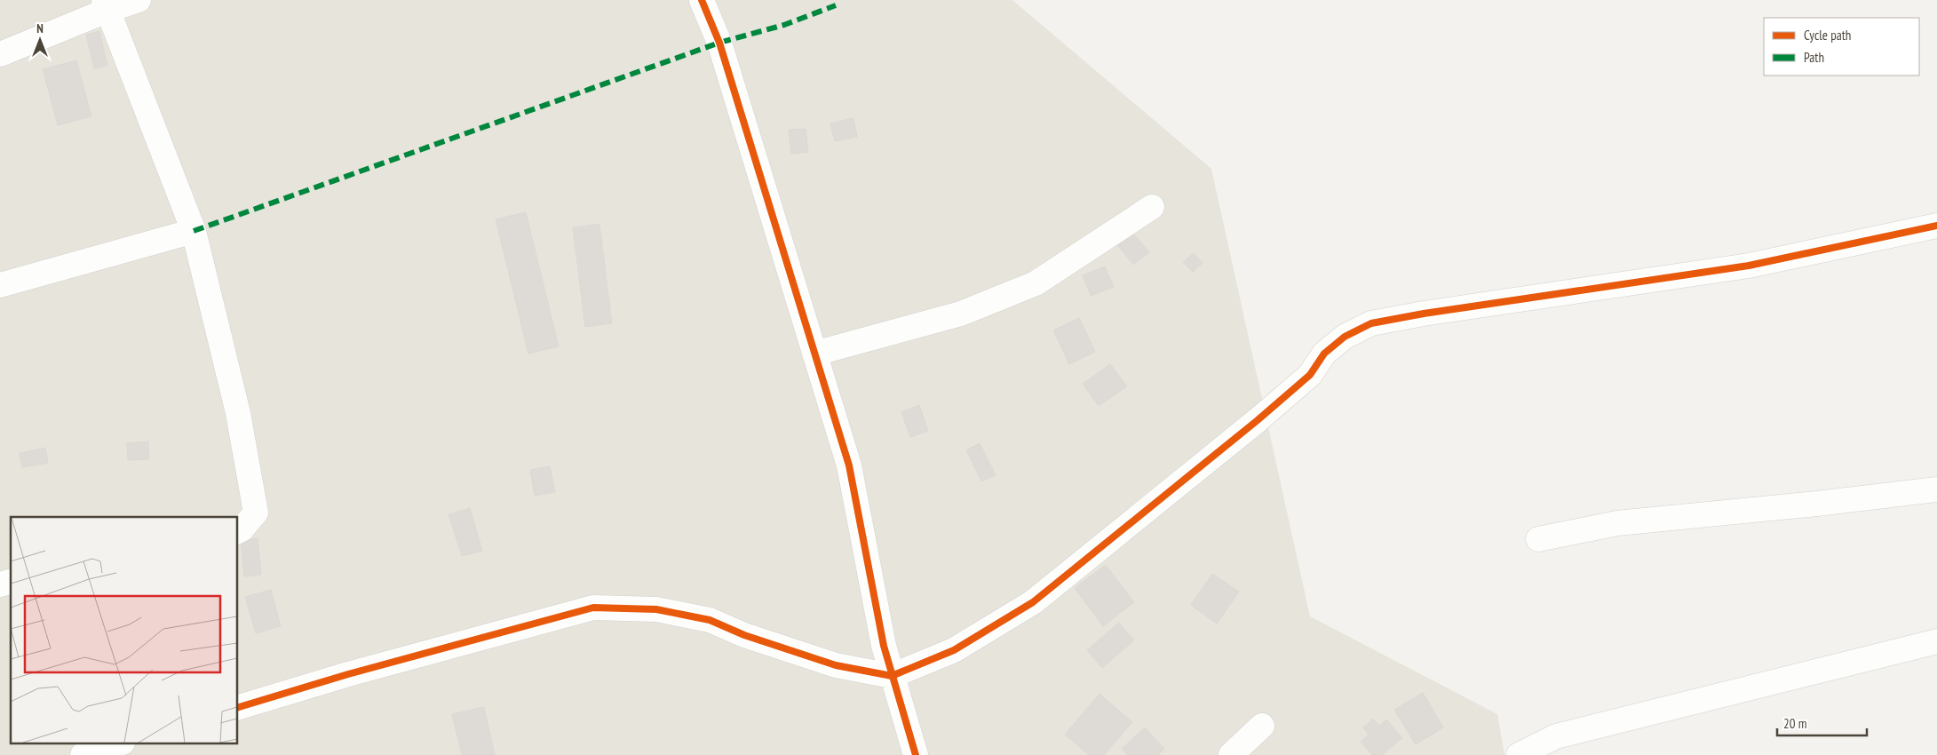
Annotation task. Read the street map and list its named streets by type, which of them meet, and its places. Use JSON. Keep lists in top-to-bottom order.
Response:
{
  "legend": ["Cycle path", "Path"],
  "scale_bar": "20 m",
  "north": "top"
}
